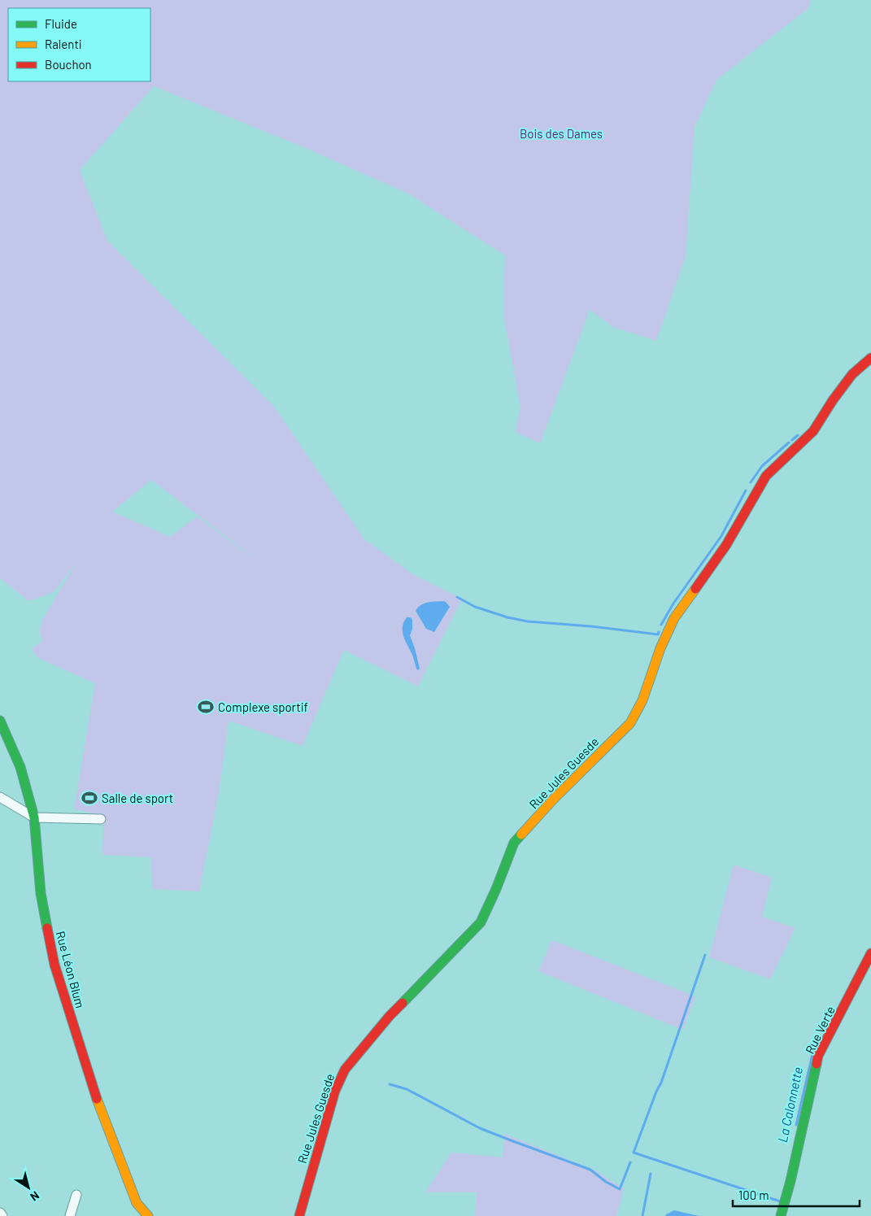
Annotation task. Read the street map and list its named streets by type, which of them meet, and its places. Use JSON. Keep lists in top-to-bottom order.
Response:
{
  "streets": {
    "street": ["Rue Jules Guesde", "Rue Léon Blum", "Rue Verte"]
  },
  "water": ["La Calonnette"],
  "parks": ["Bois des Dames"],
  "places": {
    "sports": ["Complexe sportif", "Salle de sport"]
  },
  "legend": ["Fluide", "Ralenti", "Bouchon"],
  "scale_bar": "100 m",
  "north": "bottom right"
}
